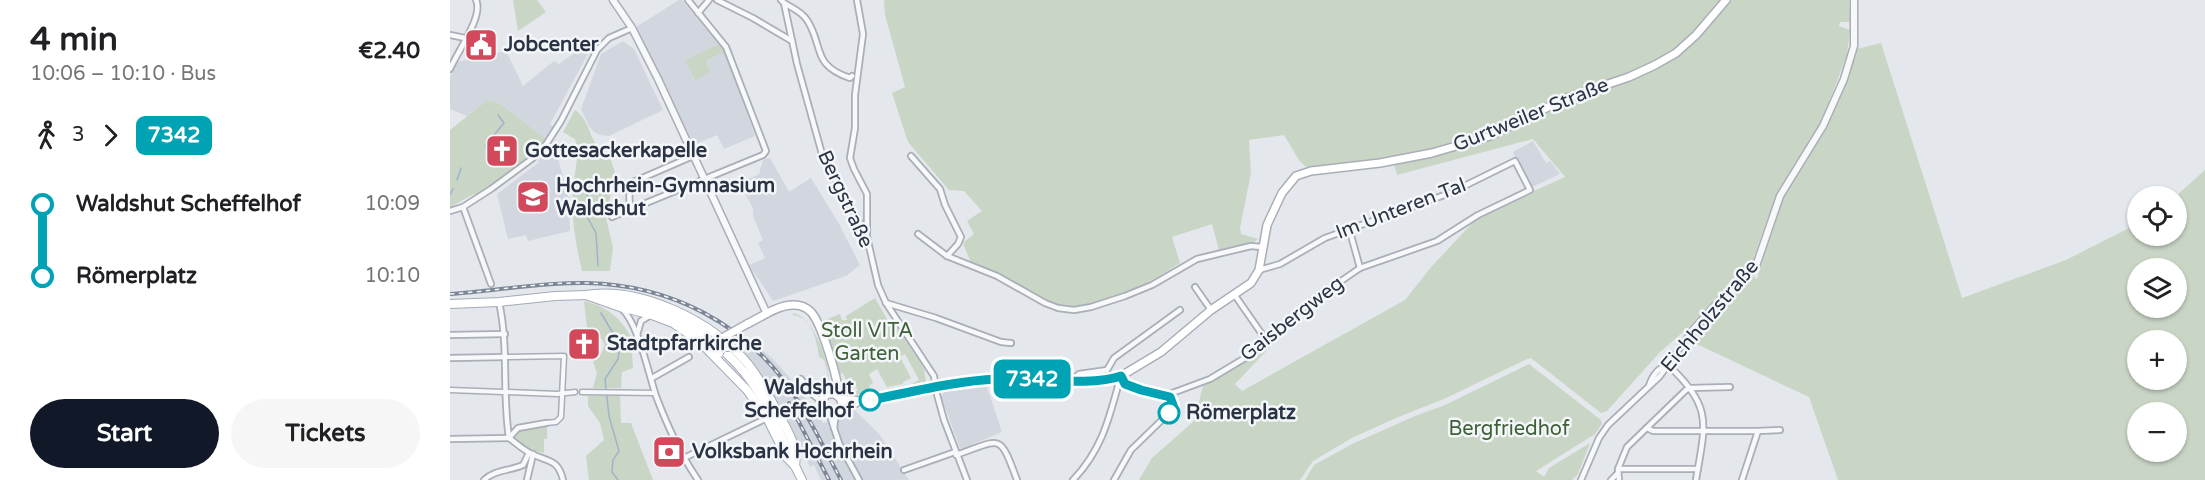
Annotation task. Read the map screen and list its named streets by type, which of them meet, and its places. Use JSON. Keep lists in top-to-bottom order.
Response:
{
  "streets": {
    "main road": ["Gurtweiler Straße"],
    "street": [
      "Bergstraße",
      "Im Unteren Tal",
      "Eichholzstraße",
      "Gaisbergweg"
    ]
  },
  "crossings": [
    ["Gurtweiler Straße", "Im Unteren Tal"],
    ["Im Unteren Tal", "Gaisbergweg"]
  ],
  "parks": ["Stoll VITA Garten", "Bergfriedhof"],
  "places": {
    "public building": ["Jobcenter"],
    "church": ["Gottesackerkapelle", "Stadtpfarrkirche"],
    "school or university": ["Hochrhein-Gymnasium Waldshut"],
    "other": ["Waldshut Scheffelhof", "Römerplatz"],
    "bank": ["Volksbank Hochrhein"]
  },
  "lines": ["bus line 7342"],
  "page": {
    "heading": ["4 min", "10:06 – 10:10 · Bus", "€2.40"],
    "on_map": "7342",
    "legs": ["3", "7342"],
    "list": [
      {
        "name": "Waldshut Scheffelhof",
        "value": "10:09"
      },
      {
        "name": "Römerplatz",
        "value": "10:10"
      }
    ],
    "map_buttons": ["+", "−"],
    "buttons": ["Start", "Tickets"]
  }
}
